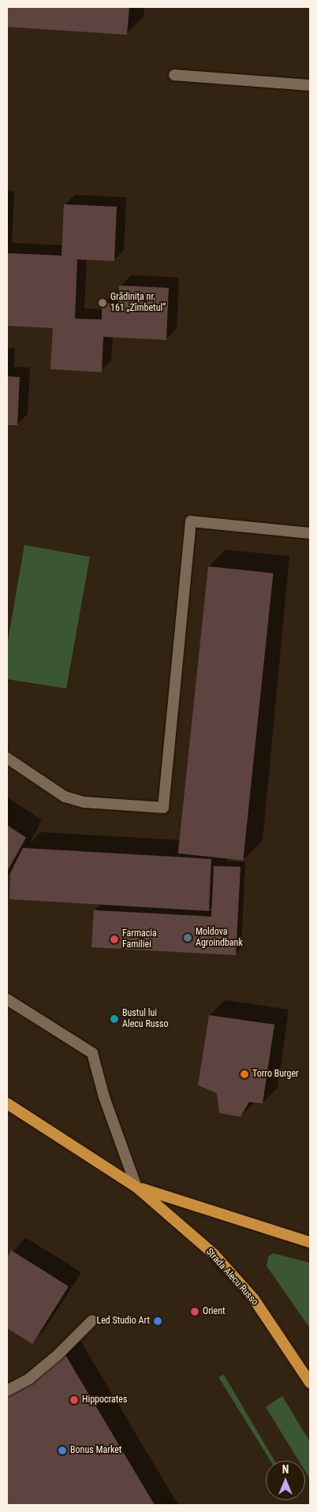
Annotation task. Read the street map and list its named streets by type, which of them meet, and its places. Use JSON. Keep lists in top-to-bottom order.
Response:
{
  "streets": {
    "main road": ["Strada Alecu Russo"]
  },
  "places": [
    "Grădinița nr. 161 „Zîmbetul”",
    "Moldova Agroindbank",
    "Farmacia Familiei",
    "Bustul lui Alecu Russo",
    "Torro Burger",
    "Orient",
    "Led Studio Art",
    "Hippocrates",
    "Bonus Market"
  ],
  "north": "top"
}
